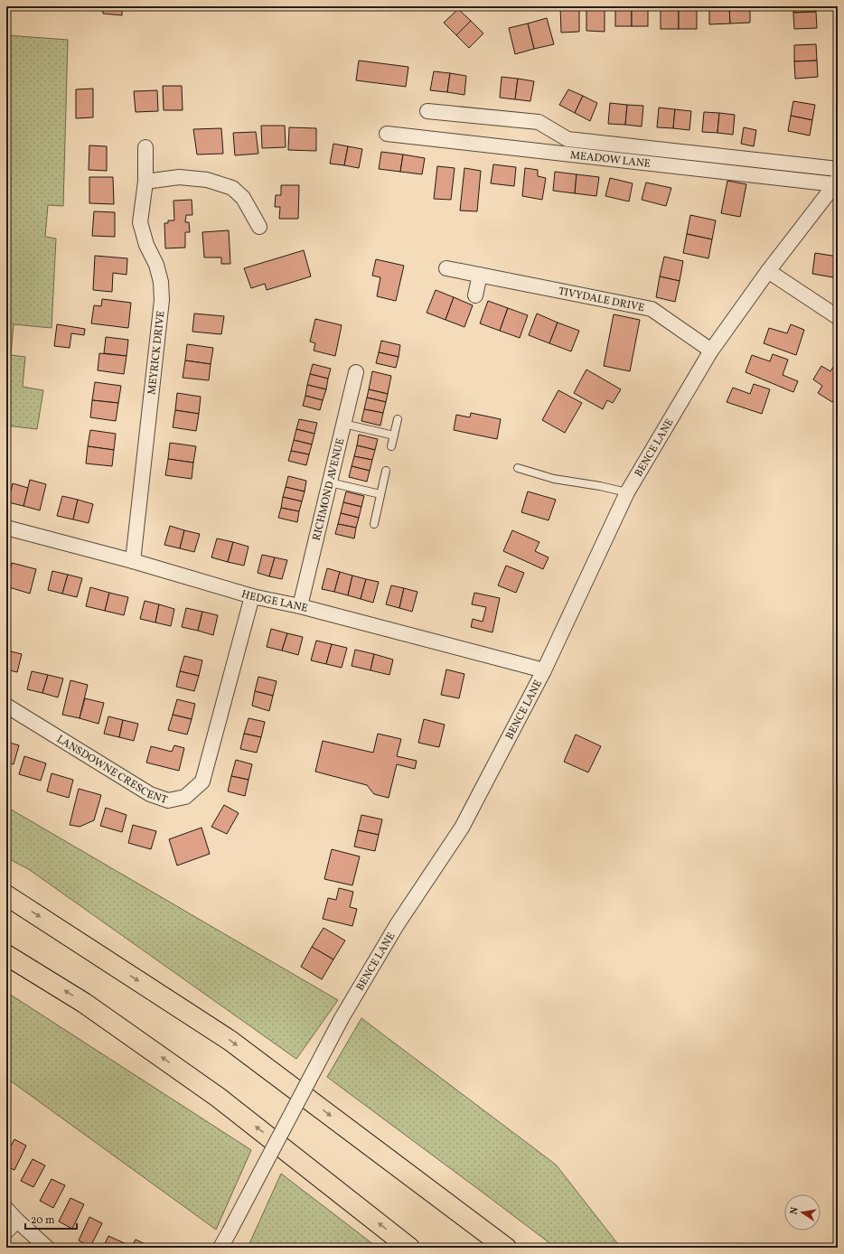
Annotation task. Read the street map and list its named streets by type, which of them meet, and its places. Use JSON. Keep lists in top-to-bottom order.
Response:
{
  "streets": {
    "street": [
      "MEADOW LANE",
      "TIVYDALE DRIVE",
      "MEYRICK DRIVE",
      "BENCE LANE",
      "RICHMOND AVENUE",
      "HEDGE LANE",
      "LANSDOWNE CRESCENT"
    ]
  },
  "crossings": [
    ["MEADOW LANE", "BENCE LANE"],
    ["TIVYDALE DRIVE", "BENCE LANE"],
    ["MEYRICK DRIVE", "HEDGE LANE"],
    ["BENCE LANE", "HEDGE LANE"],
    ["RICHMOND AVENUE", "HEDGE LANE"],
    ["HEDGE LANE", "LANSDOWNE CRESCENT"]
  ],
  "scale_bar": "20 m",
  "north": "left"
}
